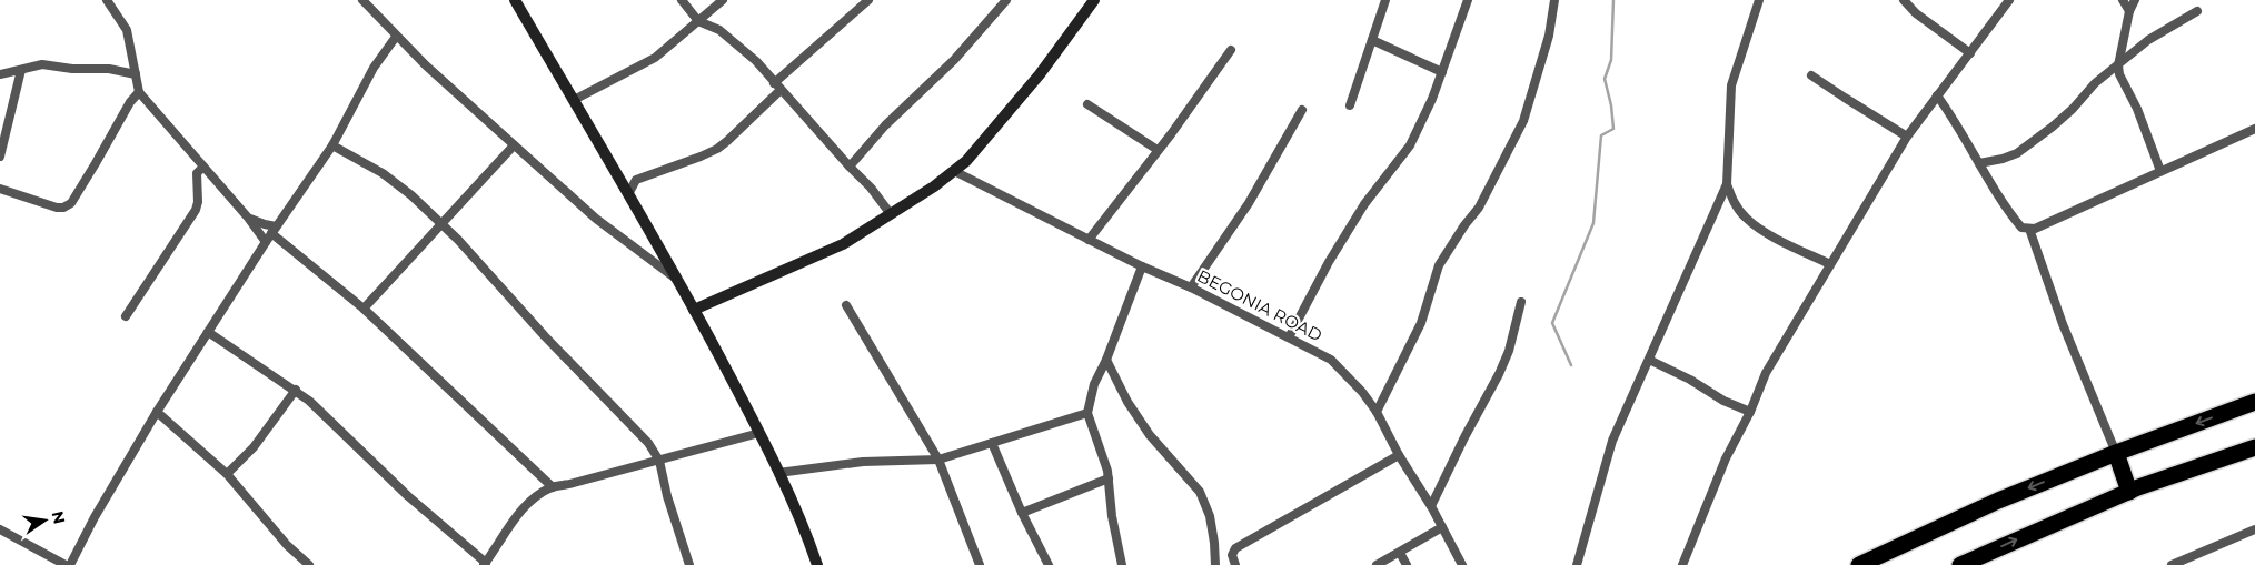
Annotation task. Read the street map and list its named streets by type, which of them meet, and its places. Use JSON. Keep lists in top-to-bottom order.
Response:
{
  "streets": {
    "street": ["BEGONIA ROAD"]
  },
  "north": "right"
}
